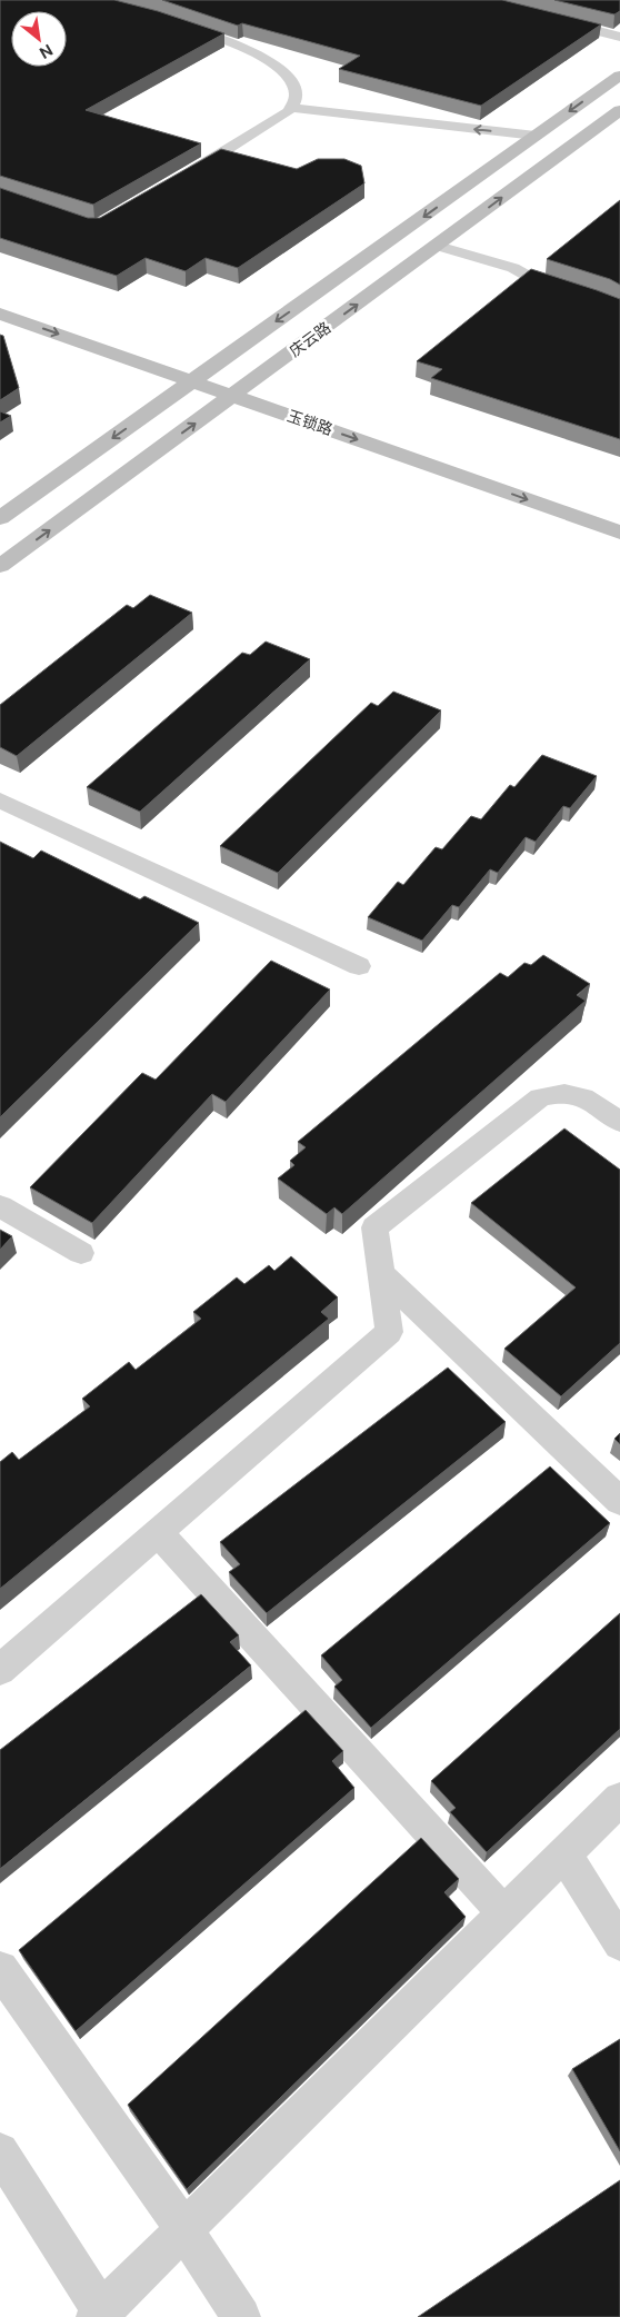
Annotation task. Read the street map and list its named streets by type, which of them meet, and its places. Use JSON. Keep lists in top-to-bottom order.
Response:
{
  "streets": {
    "main road": ["庆云路", "玉锁路"]
  },
  "crossings": [
    ["庆云路", "玉锁路"]
  ],
  "north": "bottom right"
}
